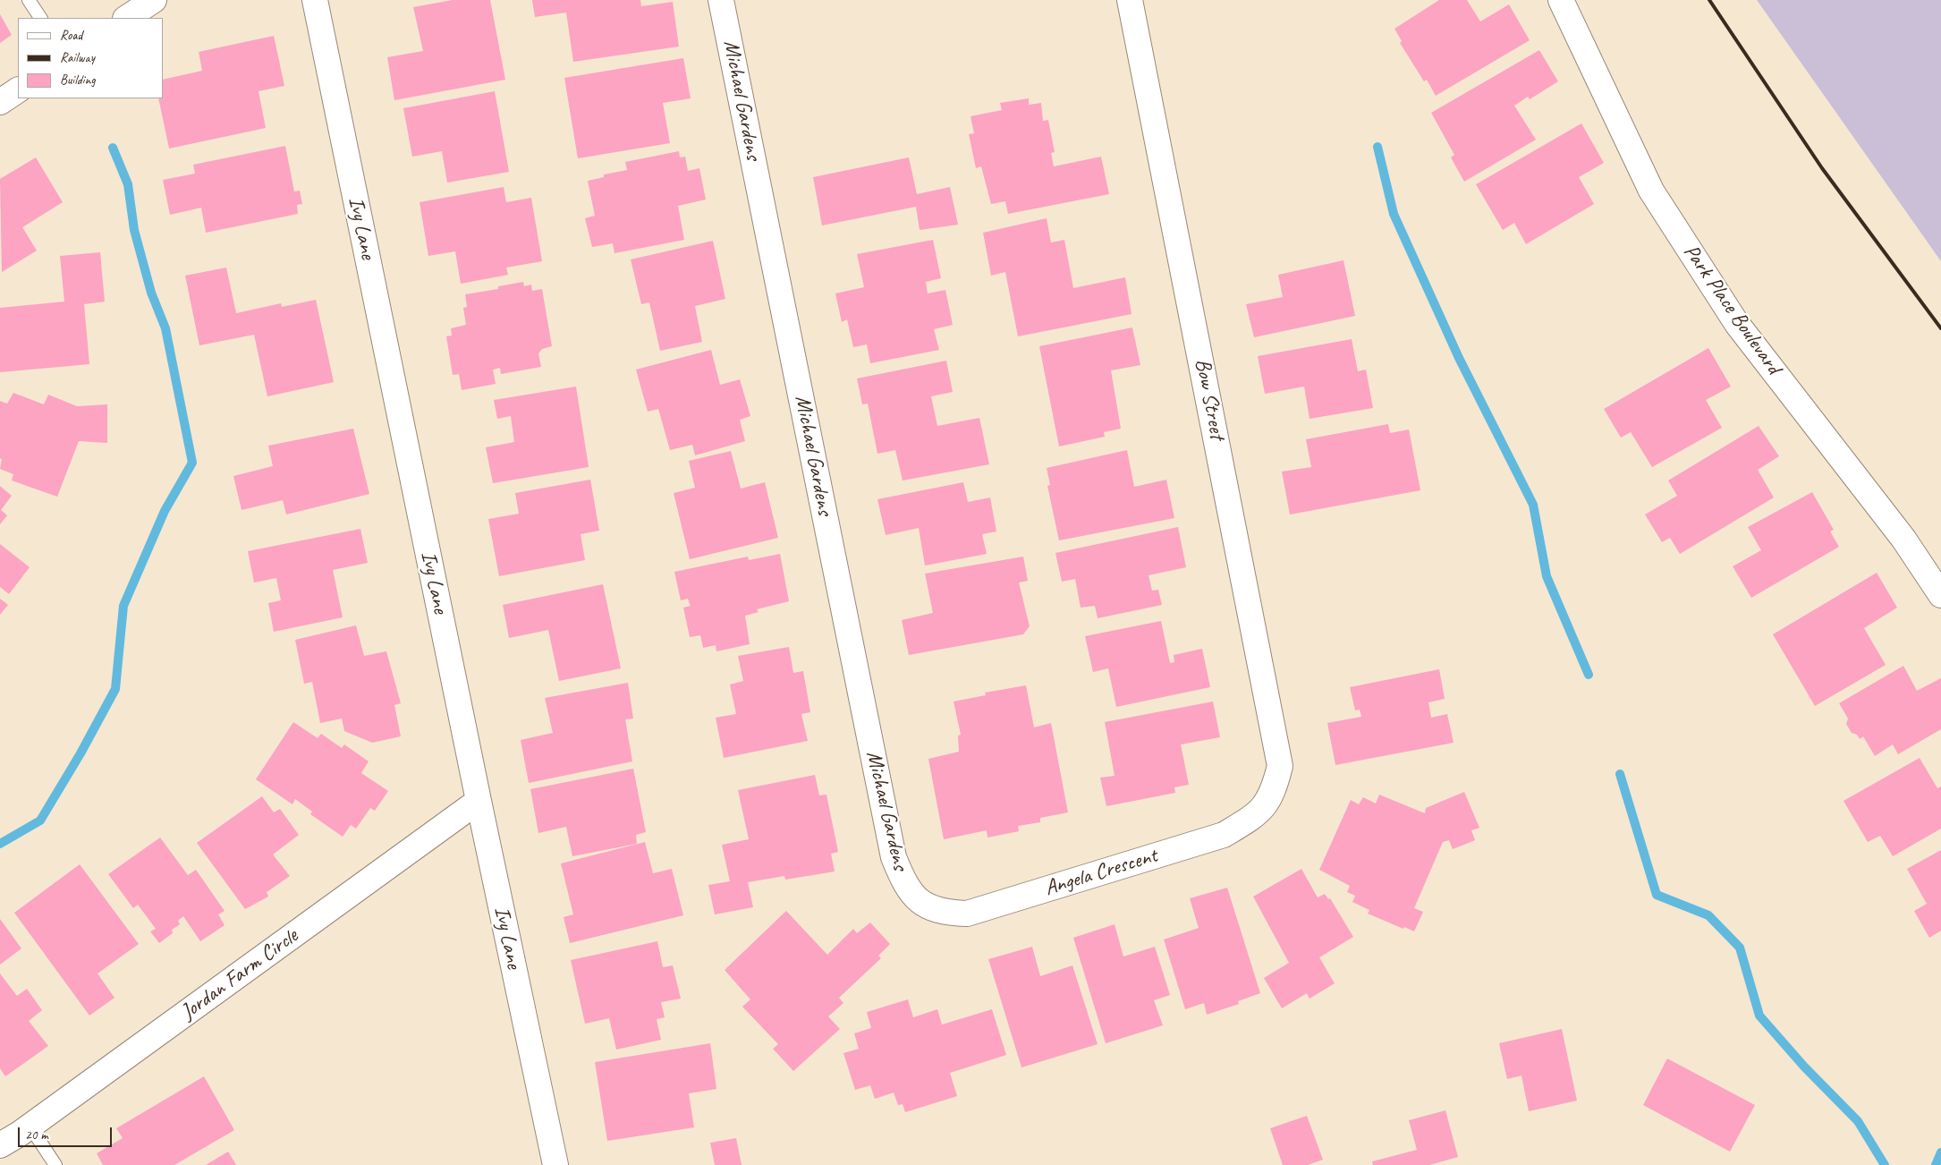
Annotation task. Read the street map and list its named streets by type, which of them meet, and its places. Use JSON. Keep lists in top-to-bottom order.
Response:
{
  "streets": {
    "street": [
      "Michael Gardens",
      "Ivy Lane",
      "Park Place Boulevard",
      "Bow Street",
      "Angela Crescent",
      "Jordan Farm Circle"
    ]
  },
  "crossings": [
    ["Michael Gardens", "Angela Crescent"],
    ["Ivy Lane", "Jordan Farm Circle"],
    ["Bow Street", "Angela Crescent"]
  ],
  "legend": ["Road", "Railway", "Building"],
  "scale_bar": "20 m"
}
